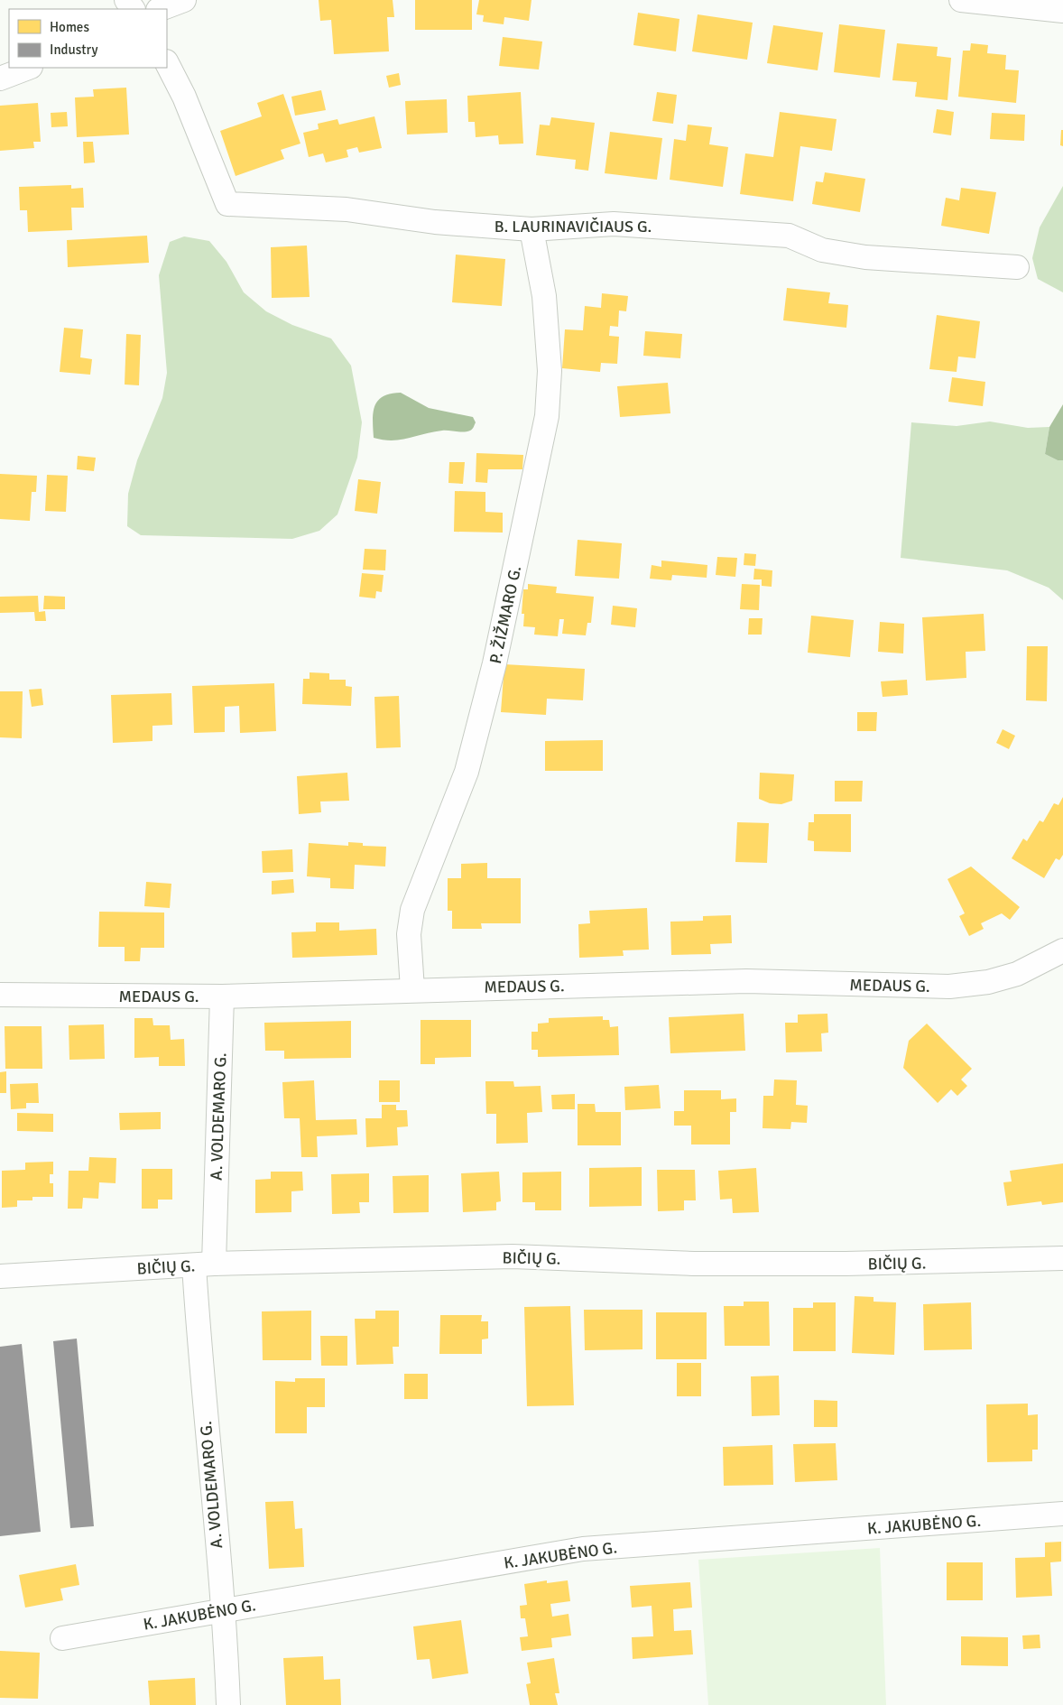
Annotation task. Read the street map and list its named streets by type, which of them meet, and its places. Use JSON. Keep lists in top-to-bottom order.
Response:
{
  "streets": {
    "street": [
      "B. LAURINAVIČIAUS G.",
      "P. ŽIŽMARO G.",
      "MEDAUS G.",
      "A. VOLDEMARO G.",
      "BIČIŲ G.",
      "K. JAKUBĖNO G."
    ]
  },
  "crossings": [
    ["B. LAURINAVIČIAUS G.", "P. ŽIŽMARO G."],
    ["P. ŽIŽMARO G.", "MEDAUS G."],
    ["MEDAUS G.", "A. VOLDEMARO G."],
    ["A. VOLDEMARO G.", "BIČIŲ G."],
    ["A. VOLDEMARO G.", "K. JAKUBĖNO G."]
  ],
  "legend": ["Homes", "Industry"]
}
